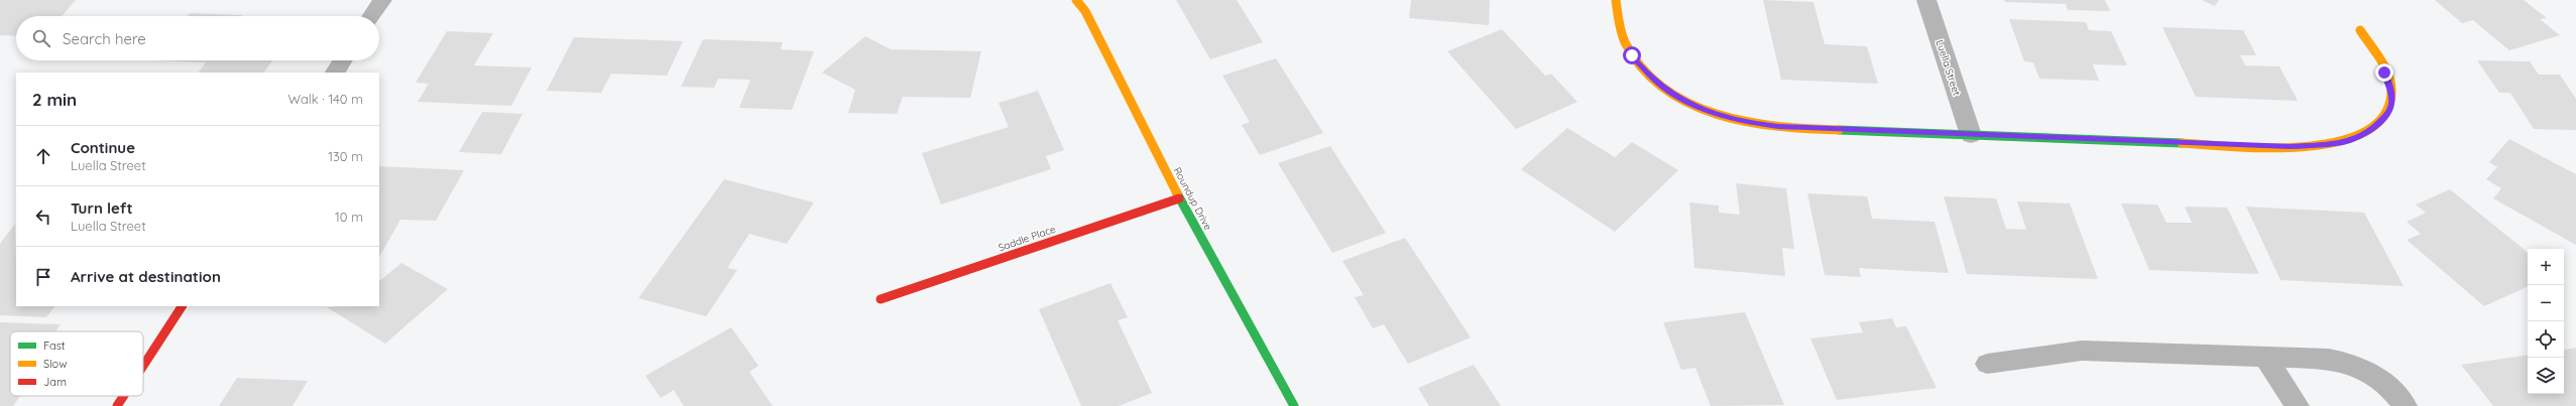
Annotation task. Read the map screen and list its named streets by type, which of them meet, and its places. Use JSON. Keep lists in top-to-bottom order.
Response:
{
  "streets": {
    "street": ["Luella Street", "Roundup Drive", "Saddle Place"]
  },
  "crossings": [
    ["Roundup Drive", "Saddle Place"]
  ],
  "legend": ["Fast", "Slow", "Jam"],
  "page": {
    "search": "Search here",
    "heading": ["2 min", "Walk · 140 m"],
    "list": [
      ["Continue", "Luella Street", "130 m"],
      ["Turn left", "Luella Street", "10 m"],
      "Arrive at destination"
    ],
    "map_buttons": ["+", "−"]
  }
}
